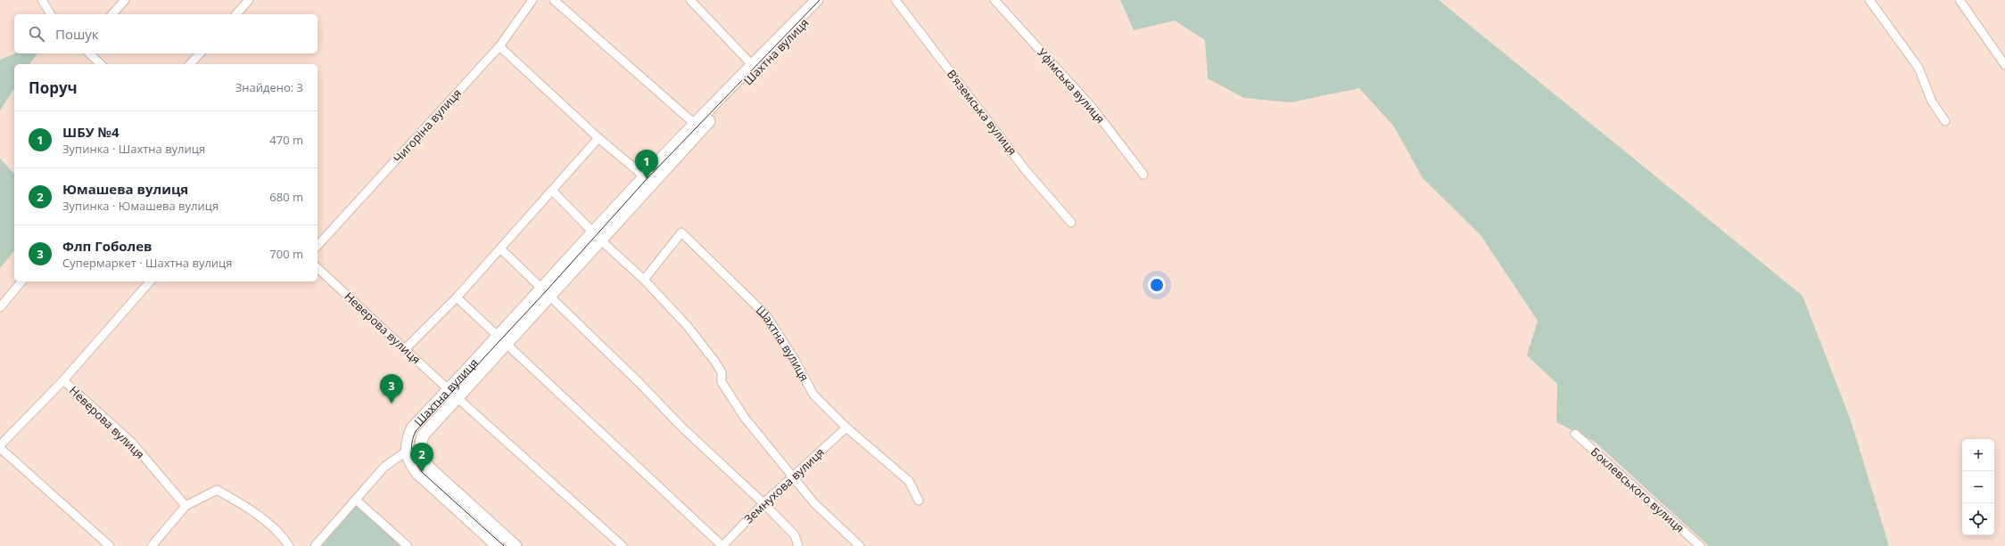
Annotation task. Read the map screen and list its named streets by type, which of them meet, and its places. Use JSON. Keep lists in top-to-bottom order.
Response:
{
  "streets": {
    "main road": ["Шахтна вулиця"],
    "street": [
      "Уфімська вулиця",
      "В’яземська вулиця",
      "Чигоріна вулиця",
      "Неверова вулиця",
      "Земнухова вулиця",
      "Боклевського вулиця"
    ]
  },
  "crossings": [
    ["Шахтна вулиця", "Неверова вулиця"],
    ["Шахтна вулиця", "Земнухова вулиця"]
  ],
  "page": {
    "search": "Пошук",
    "heading": ["Поруч", "Знайдено: 3"],
    "list": [
      {
        "mark": "1",
        "name": "ШБУ №4",
        "note": "Зупинка · Шахтна вулиця",
        "value": "470 m"
      },
      {
        "mark": "2",
        "name": "Юмашева вулиця",
        "note": "Зупинка · Юмашева вулиця",
        "value": "680 m"
      },
      {
        "mark": "3",
        "name": "Флп Гоболев",
        "note": "Супермаркет · Шахтна вулиця",
        "value": "700 m"
      }
    ],
    "pins": ["1", "3", "2"],
    "map_buttons": ["+", "−"]
  }
}
